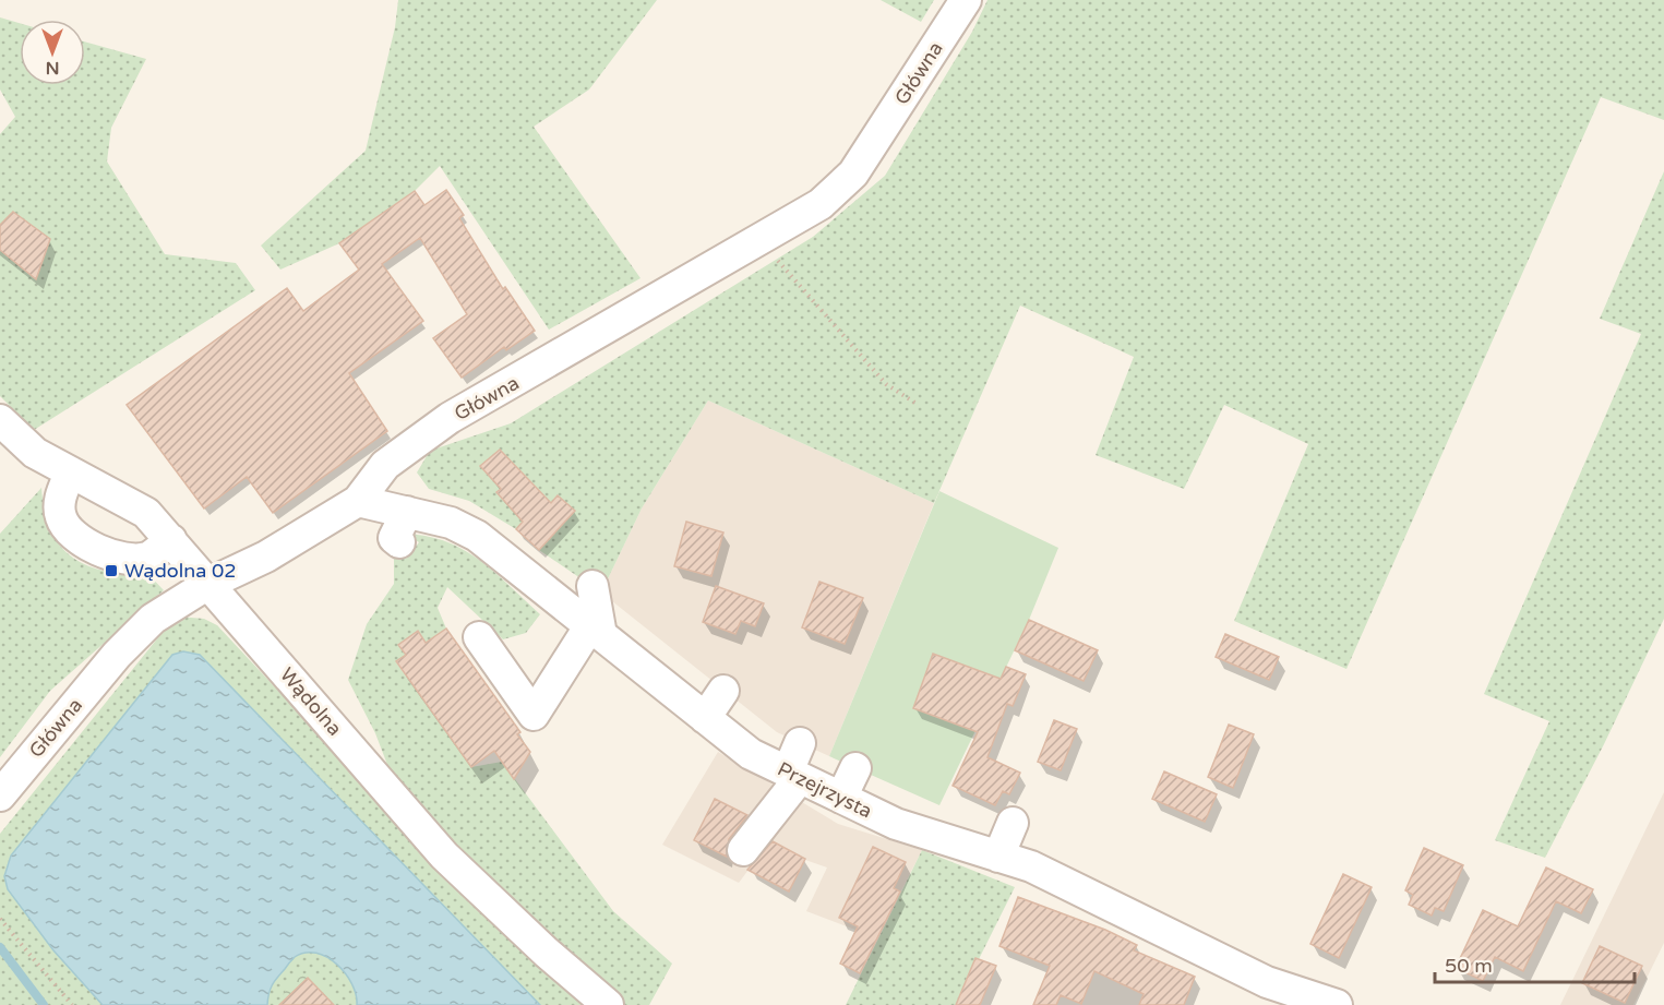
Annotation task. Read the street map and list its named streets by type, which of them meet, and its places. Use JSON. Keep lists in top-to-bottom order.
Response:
{
  "streets": {
    "street": ["Główna", "Wądolna", "Przejrzysta"]
  },
  "crossings": [
    ["Główna", "Wądolna"],
    ["Główna", "Przejrzysta"]
  ],
  "places": {
    "transit": ["Wądolna 02"]
  },
  "scale_bar": "50 m",
  "north": "bottom"
}
